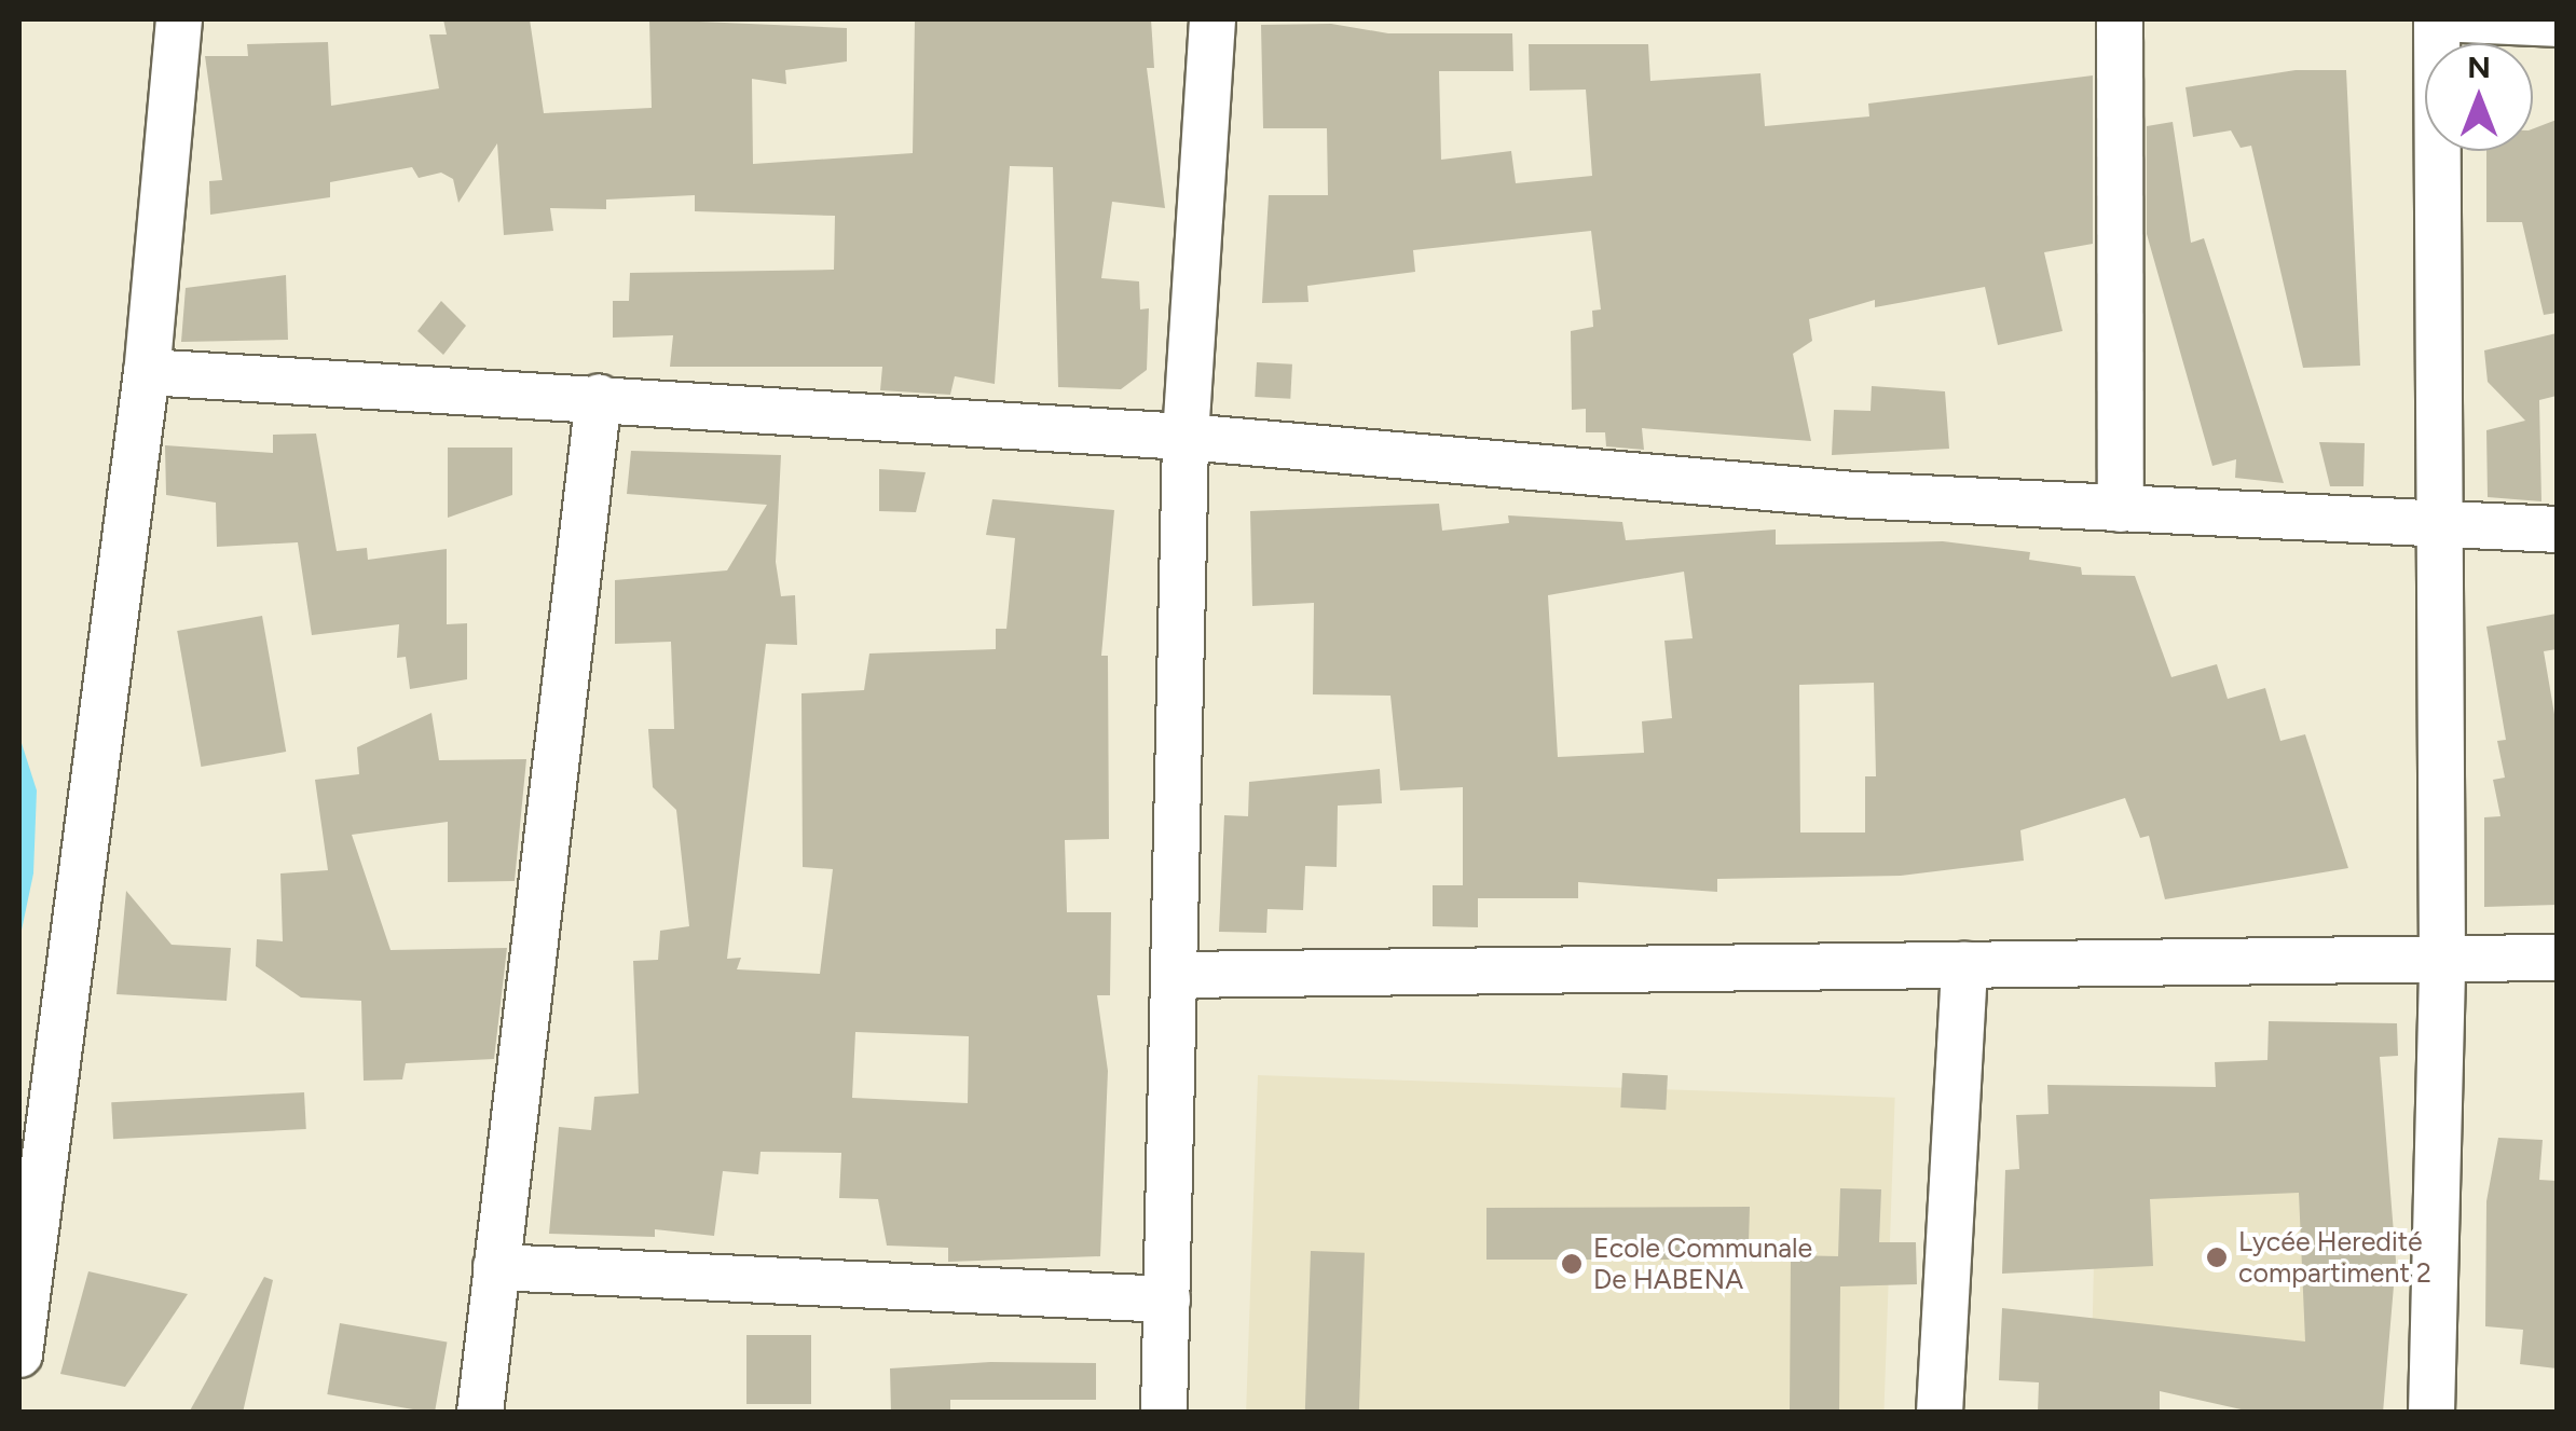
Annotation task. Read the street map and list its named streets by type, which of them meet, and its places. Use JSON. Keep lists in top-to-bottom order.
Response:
{
  "places": ["Lycée Heredité compartiment 2", "Ecole Communale De HABENA"],
  "north": "top"
}
